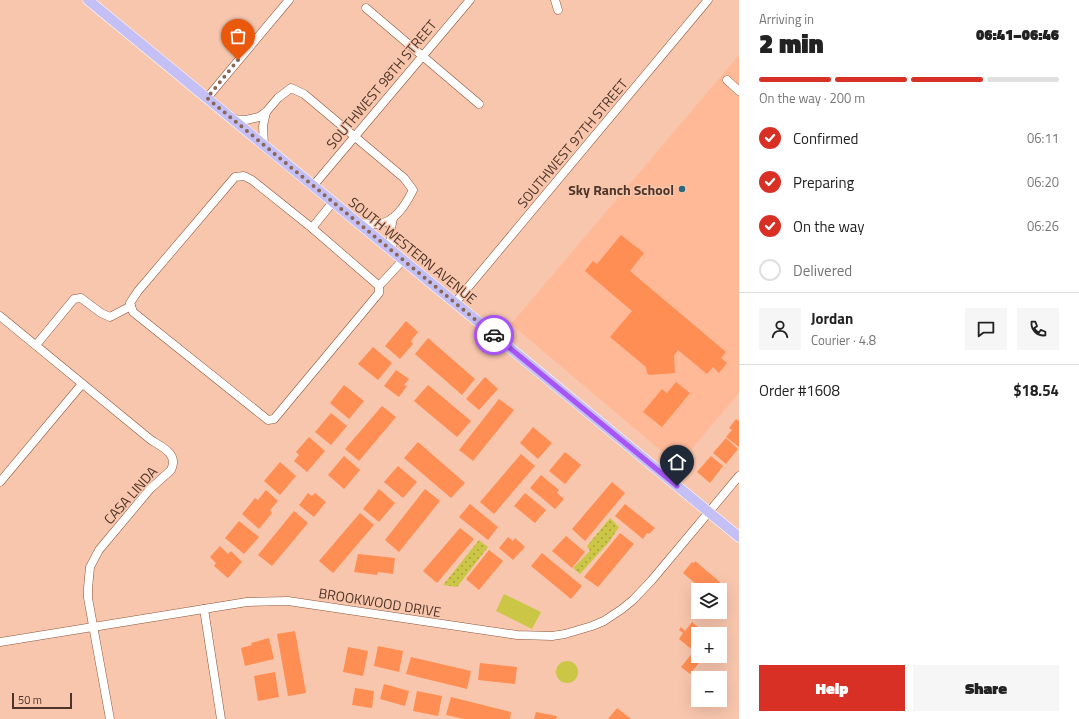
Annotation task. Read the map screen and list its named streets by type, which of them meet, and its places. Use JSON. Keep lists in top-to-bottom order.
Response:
{
  "streets": {
    "main road": ["SOUTH WESTERN AVENUE"],
    "street": [
      "SOUTHWEST 98TH STREET",
      "SOUTHWEST 97TH STREET",
      "CASA LINDA",
      "BROOKWOOD DRIVE"
    ]
  },
  "crossings": [
    ["SOUTHWEST 98TH STREET", "SOUTH WESTERN AVENUE"],
    ["SOUTHWEST 97TH STREET", "SOUTH WESTERN AVENUE"],
    ["SOUTH WESTERN AVENUE", "BROOKWOOD DRIVE"],
    ["CASA LINDA", "BROOKWOOD DRIVE"]
  ],
  "places": ["Sky Ranch School"],
  "scale_bar": "50 m",
  "page": {
    "heading": ["2 min", "Arriving in", "06:41–06:46"],
    "panel": [
      "Jordan",
      "Courier · 4.8",
      "Order #1608",
      "$18.54"
    ],
    "bar": "On the way · 200 m",
    "list": [
      ["Confirmed", "06:11"],
      ["Preparing", "06:20"],
      ["On the way", "06:26"],
      "Delivered"
    ],
    "map_buttons": ["+", "−"],
    "buttons": ["Help", "Share"],
    "scale": "50 m"
  }
}
